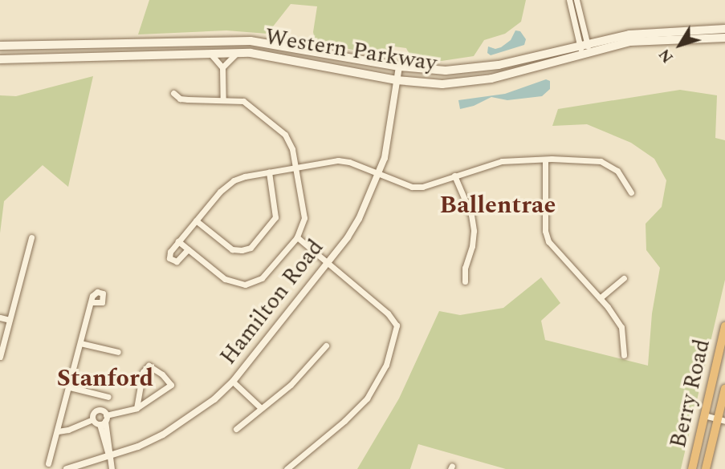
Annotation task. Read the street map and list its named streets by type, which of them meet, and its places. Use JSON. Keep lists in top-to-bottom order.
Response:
{
  "streets": {
    "highway": ["Berry Road"],
    "main road": ["Western Parkway"],
    "street": ["Hamilton Road"]
  },
  "crossings": [
    ["Western Parkway", "Hamilton Road"]
  ],
  "districts": ["Ballentrae", "Stanford"],
  "north": "bottom left"
}
